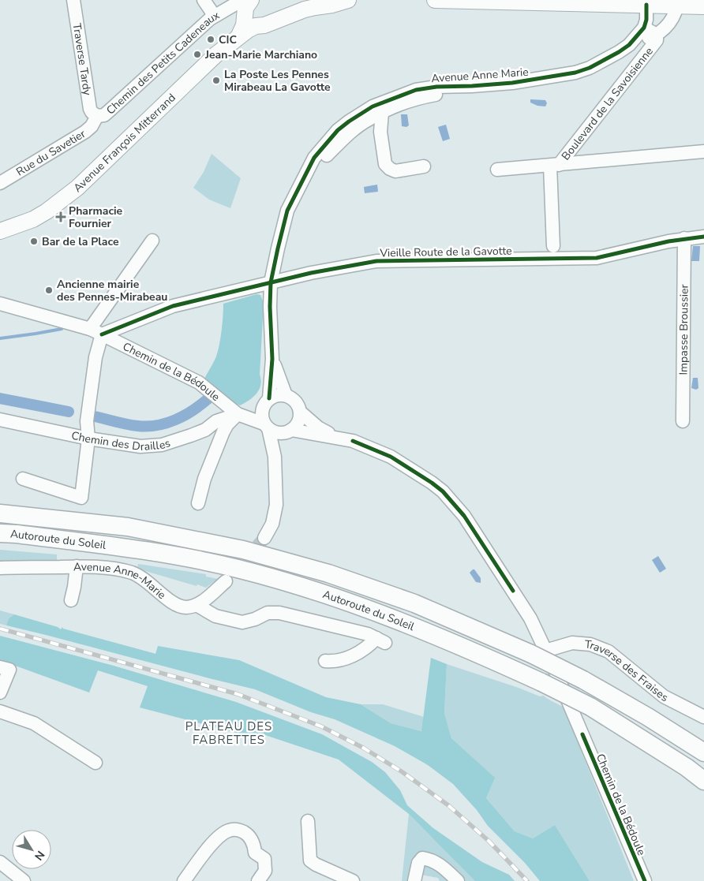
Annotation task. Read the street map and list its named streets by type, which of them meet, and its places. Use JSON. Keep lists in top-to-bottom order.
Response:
{
  "streets": {
    "highway": ["Autoroute du Soleil"],
    "main road": ["Avenue François Mitterrand"],
    "street": [
      "Traverse Tardy",
      "Chemin des Petits Cadeneaux",
      "Avenue Anne Marie",
      "Boulevard de la Savoisienne",
      "Rue du Savetier",
      "Vieille Route de la Gavotte",
      "Impasse Broussier",
      "Chemin de la Bédoule",
      "Chemin des Drailles",
      "Avenue Anne-Marie",
      "Traverse des Fraises"
    ]
  },
  "crossings": [
    ["Traverse Tardy", "Chemin des Petits Cadeneaux"],
    ["Traverse Tardy", "Rue du Savetier"],
    ["Chemin des Petits Cadeneaux", "Avenue François Mitterrand"],
    ["Chemin des Petits Cadeneaux", "Rue du Savetier"],
    ["Avenue Anne Marie", "Boulevard de la Savoisienne"],
    ["Avenue Anne Marie", "Vieille Route de la Gavotte"],
    ["Avenue Anne Marie", "Chemin de la Bédoule"],
    ["Vieille Route de la Gavotte", "Impasse Broussier"],
    ["Vieille Route de la Gavotte", "Chemin de la Bédoule"],
    ["Chemin de la Bédoule", "Chemin des Drailles"],
    ["Chemin de la Bédoule", "Autoroute du Soleil"],
    ["Chemin de la Bédoule", "Traverse des Fraises"],
    ["Autoroute du Soleil", "Traverse des Fraises"]
  ],
  "districts": ["PLATEAU DES FABRETTES"],
  "places": {
    "other": [
      "CIC",
      "Jean-Marie Marchiano",
      "La Poste Les Pennes Mirabeau La Gavotte",
      "Bar de la Place",
      "Ancienne mairie des Pennes-Mirabeau"
    ],
    "health": ["Pharmacie Fournier"]
  },
  "north": "bottom right"
}
